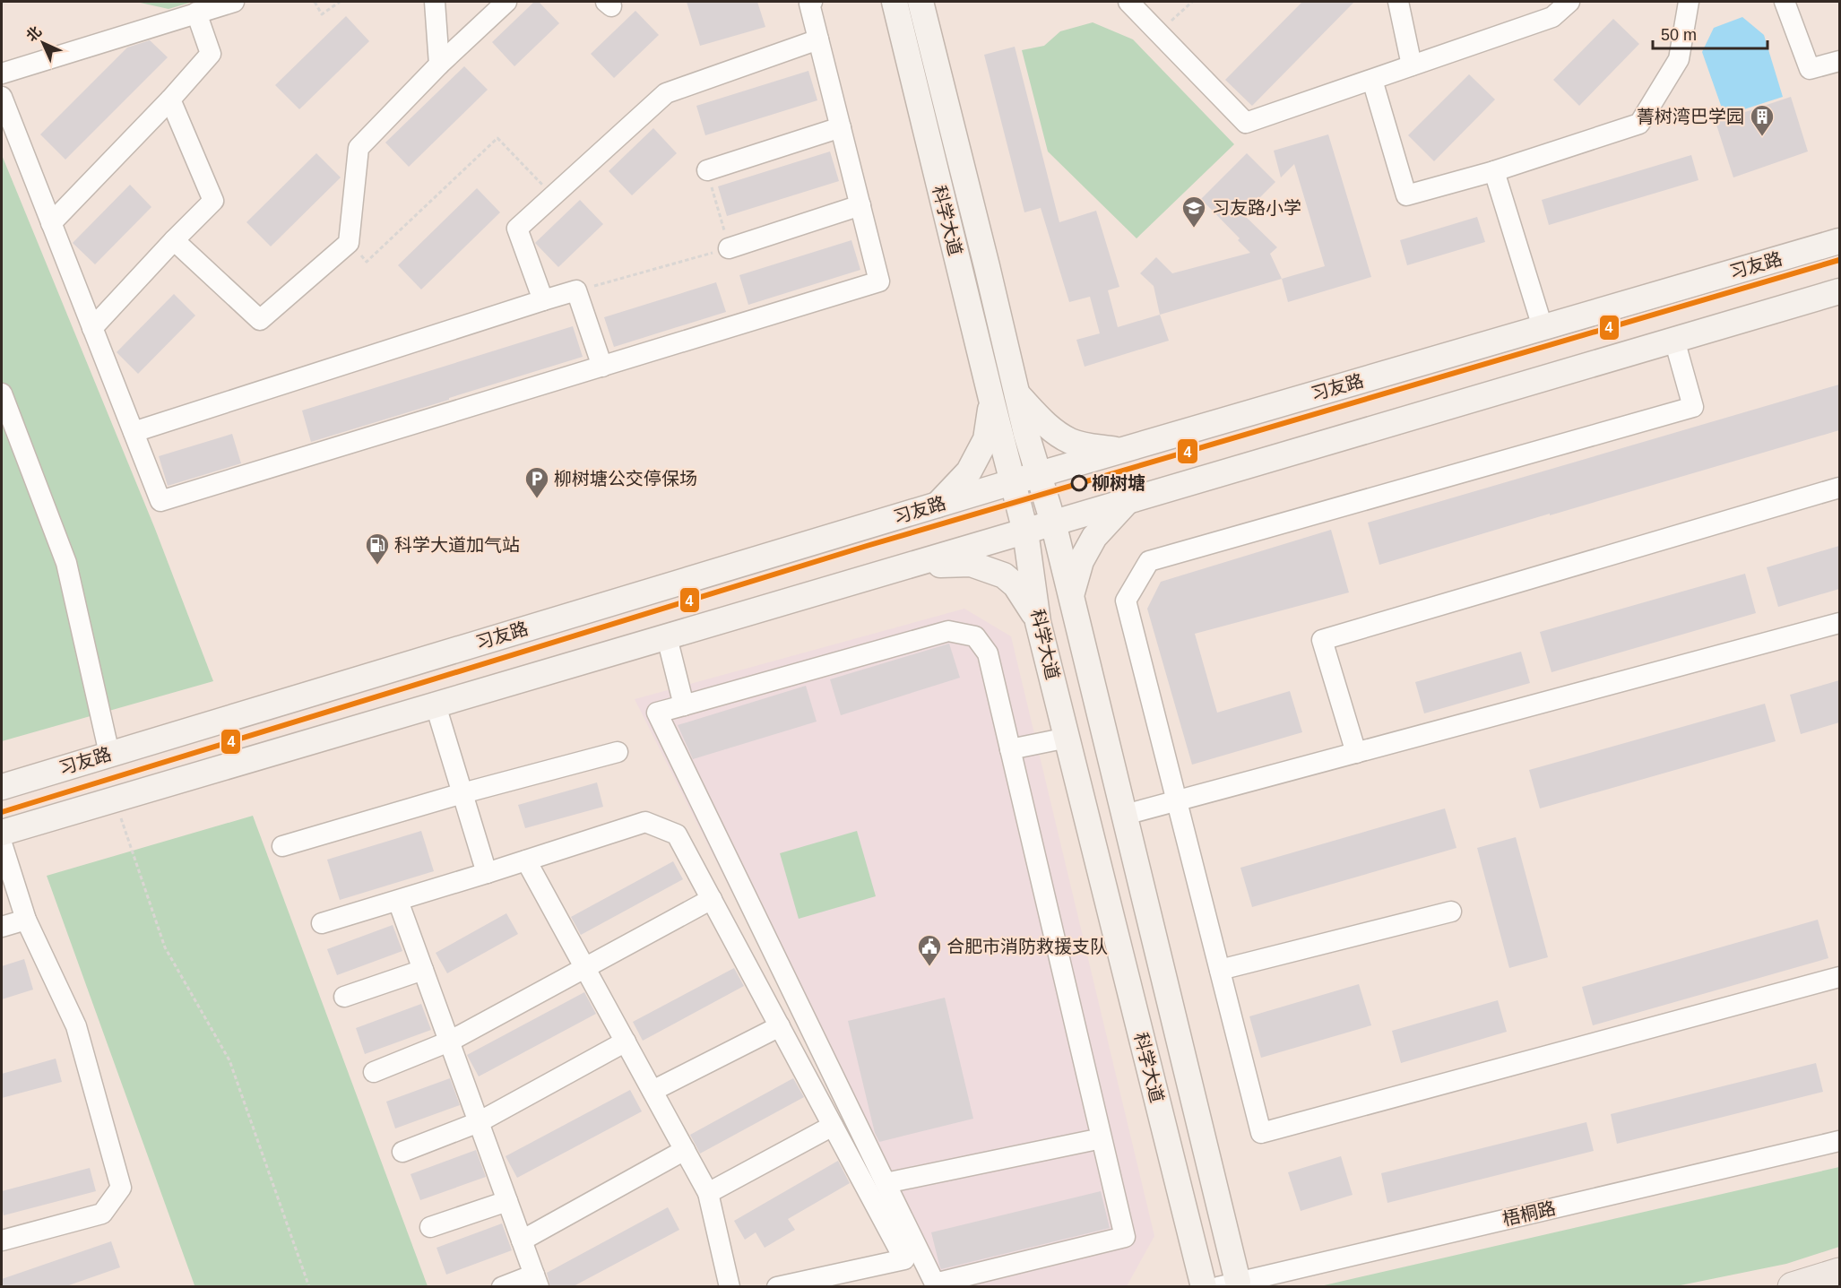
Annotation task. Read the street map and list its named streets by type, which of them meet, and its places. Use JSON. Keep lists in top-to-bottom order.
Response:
{
  "streets": {
    "main road": ["科学大道", "习友路"],
    "street": ["梧桐路"]
  },
  "crossings": [
    ["科学大道", "习友路"],
    ["科学大道", "梧桐路"]
  ],
  "places": {
    "building": ["菁树湾巴学园"],
    "school or university": ["习友路小学"],
    "other": ["柳树塘"],
    "parking": ["柳树塘公交停保场"],
    "fuel station": ["科学大道加气站"],
    "public building": ["合肥市消防救援支队"]
  },
  "lines": ["transit line 4"],
  "scale_bar": "50 m",
  "north": "top left"
}
